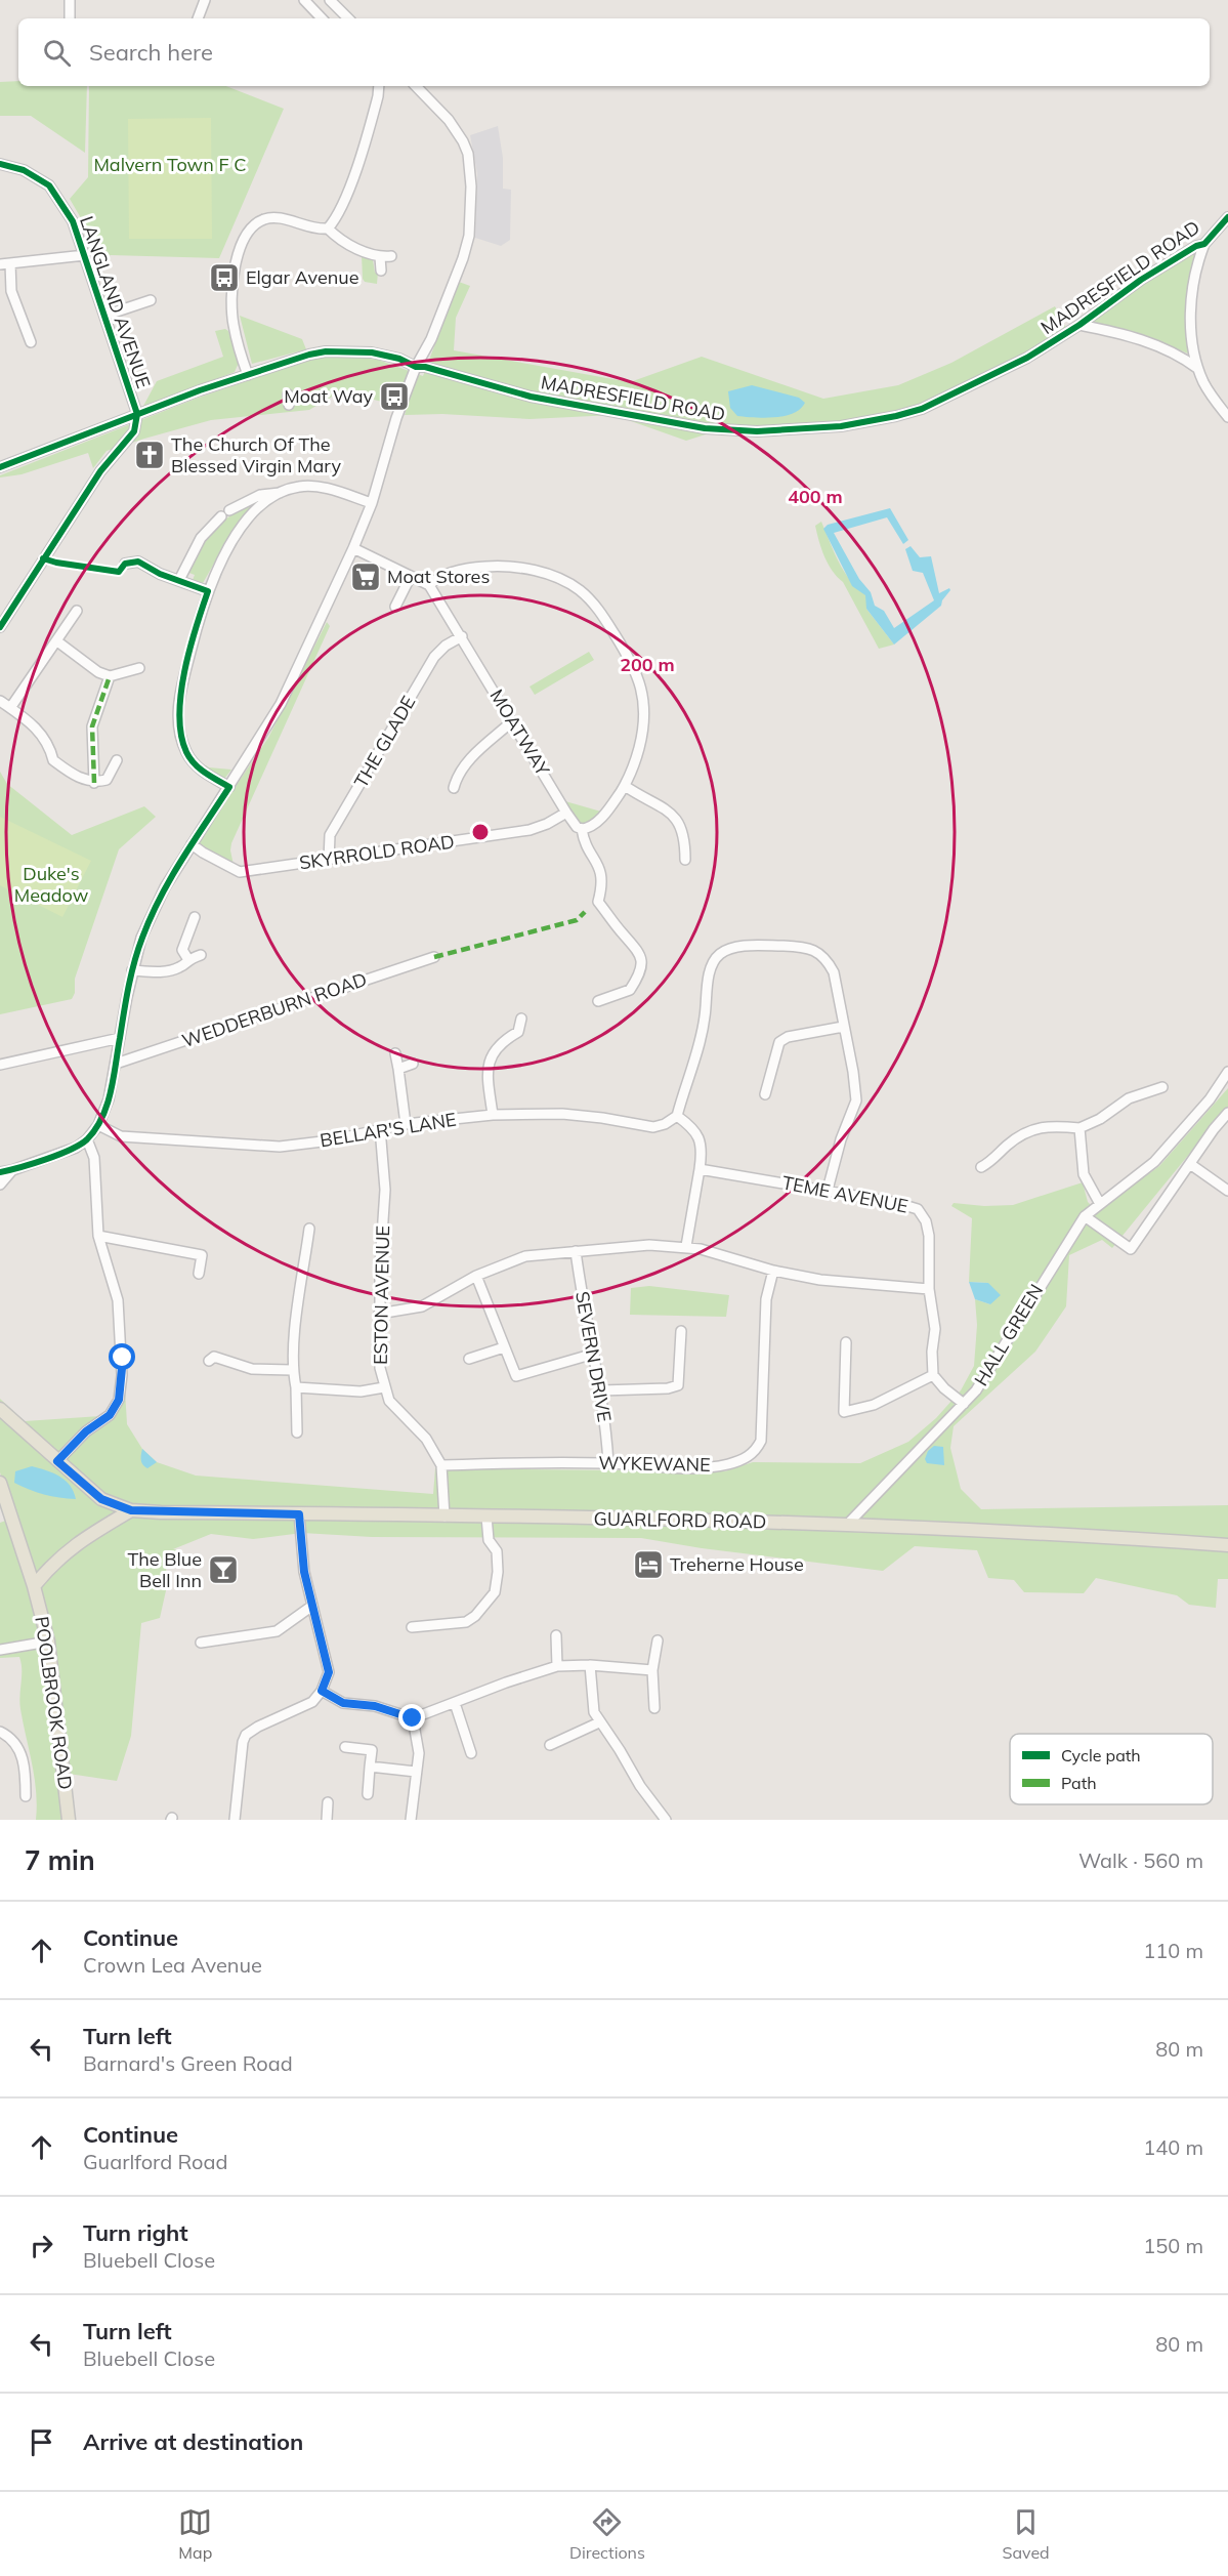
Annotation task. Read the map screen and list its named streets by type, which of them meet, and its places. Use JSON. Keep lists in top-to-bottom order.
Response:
{
  "streets": {
    "main road": ["GUARLFORD ROAD", "POOLBROOK ROAD"],
    "street": [
      "MADRESFIELD ROAD",
      "LANGLAND AVENUE",
      "MOATWAY",
      "THE GLADE",
      "SKYRROLD ROAD",
      "WEDDERBURN ROAD",
      "BELLAR'S LANE",
      "TEME AVENUE",
      "ESTON AVENUE",
      "HALL GREEN",
      "SEVERN DRIVE",
      "WYKEWANE"
    ]
  },
  "crossings": [
    ["MADRESFIELD ROAD", "LANGLAND AVENUE"],
    ["MOATWAY", "THE GLADE"],
    ["MOATWAY", "SKYRROLD ROAD"],
    ["THE GLADE", "SKYRROLD ROAD"],
    ["BELLAR'S LANE", "ESTON AVENUE"],
    ["ESTON AVENUE", "WYKEWANE"],
    ["ESTON AVENUE", "GUARLFORD ROAD"],
    ["HALL GREEN", "GUARLFORD ROAD"],
    ["SEVERN DRIVE", "WYKEWANE"]
  ],
  "parks": ["Malvern Town F C", "Duke's Meadow"],
  "places": {
    "bus stop": ["Elgar Avenue", "Moat Way"],
    "church": ["The Church Of The Blessed Virgin Mary"],
    "supermarket": ["Moat Stores"],
    "hotel": ["Treherne House"],
    "bar": ["The Blue Bell Inn"]
  },
  "legend": ["Cycle path", "Path"],
  "page": {
    "search": "Search here",
    "heading": ["7 min", "Walk · 560 m"],
    "list": [
      ["Continue", "Crown Lea Avenue", "110 m"],
      ["Turn left", "Barnard's Green Road", "80 m"],
      ["Continue", "Guarlford Road", "140 m"],
      ["Turn right", "Bluebell Close", "150 m"],
      ["Turn left", "Bluebell Close", "80 m"],
      "Arrive at destination"
    ],
    "nav": ["Map", "Directions", "Saved"]
  },
  "rings": ["400 m", "200 m"]
}
